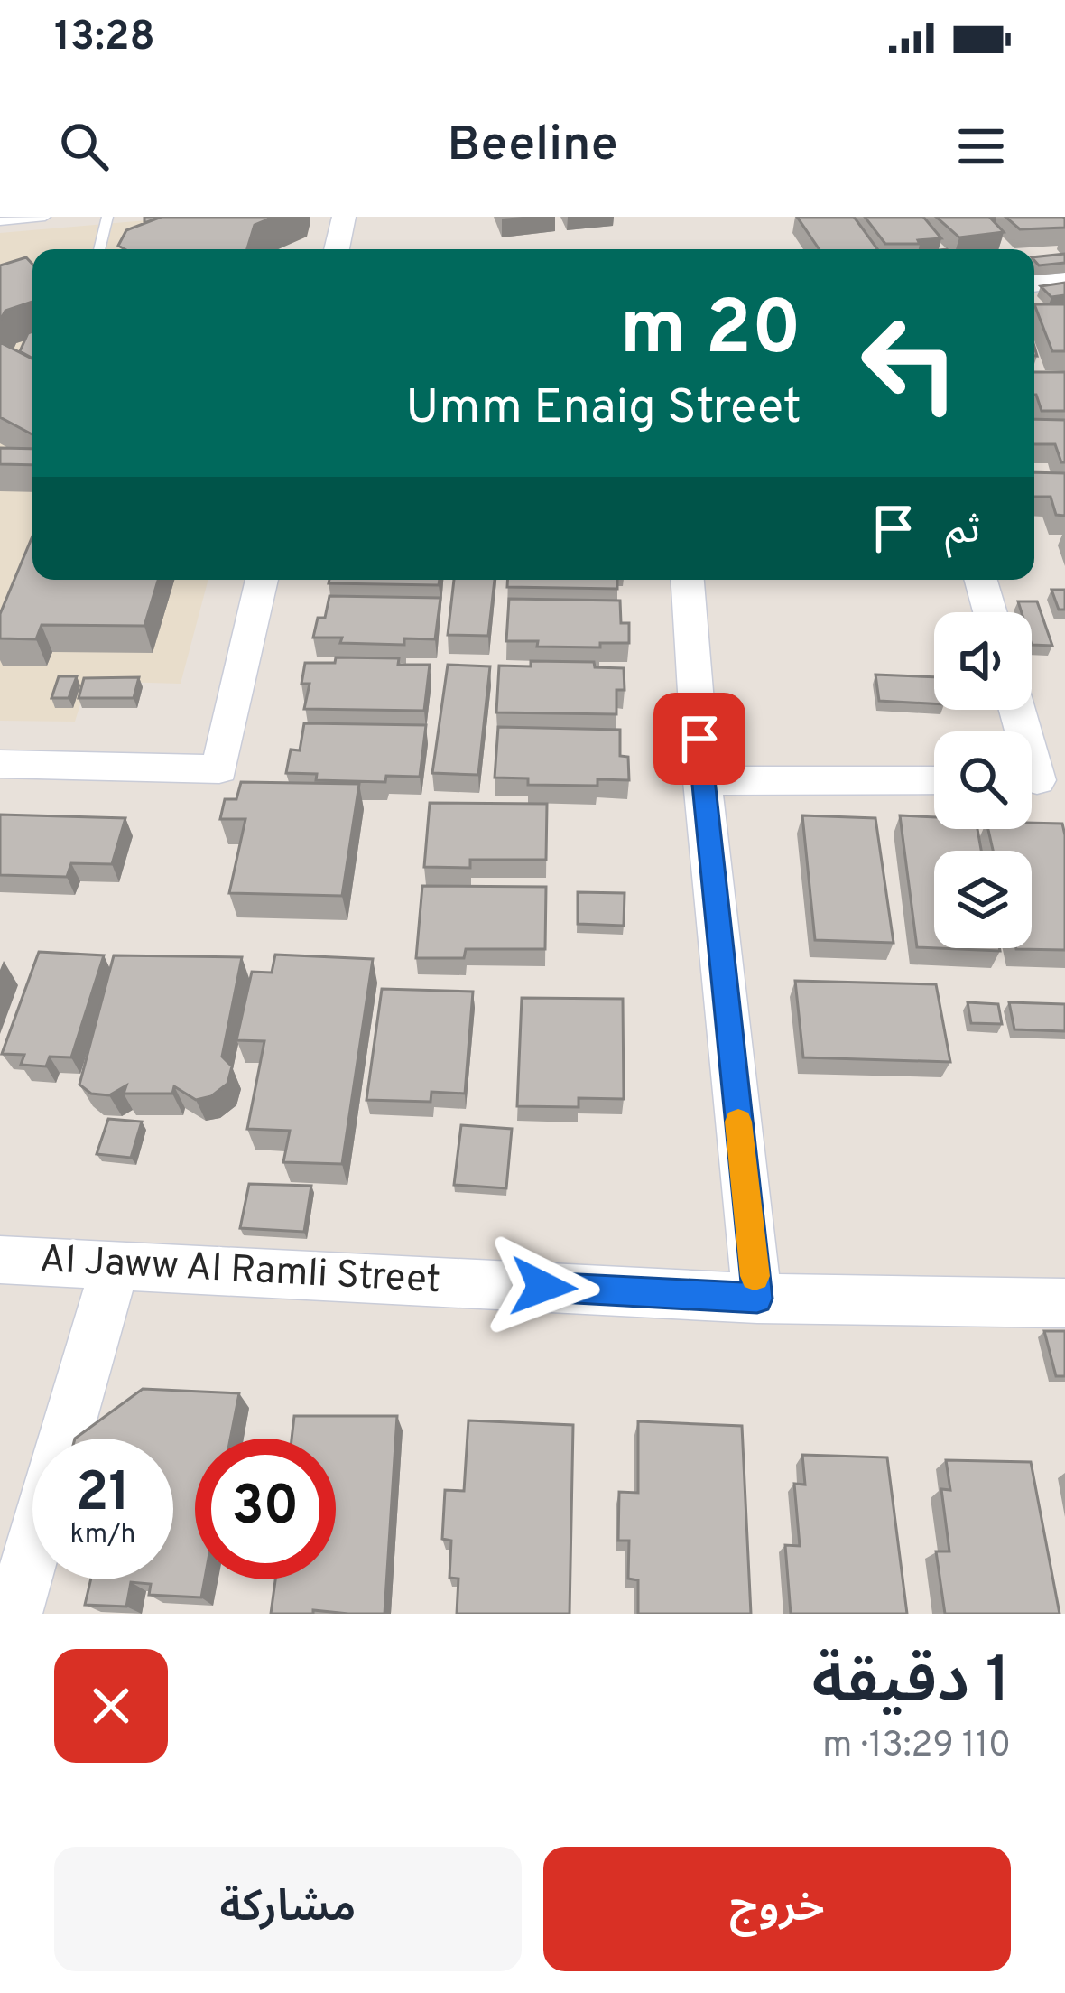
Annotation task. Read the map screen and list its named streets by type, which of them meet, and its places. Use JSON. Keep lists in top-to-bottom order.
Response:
{
  "streets": {
    "street": ["Al Jaww Al Ramli Street"]
  },
  "page": {
    "status": "13:28",
    "header": "Beeline",
    "turn": ["20 m", "Umm Enaig Street"],
    "then": "ثم",
    "speed": "21 km/h",
    "limit": "30",
    "heading": ["1 دقيقة", "110 m · 13:29"],
    "buttons": ["خروج", "مشاركة"]
  }
}
